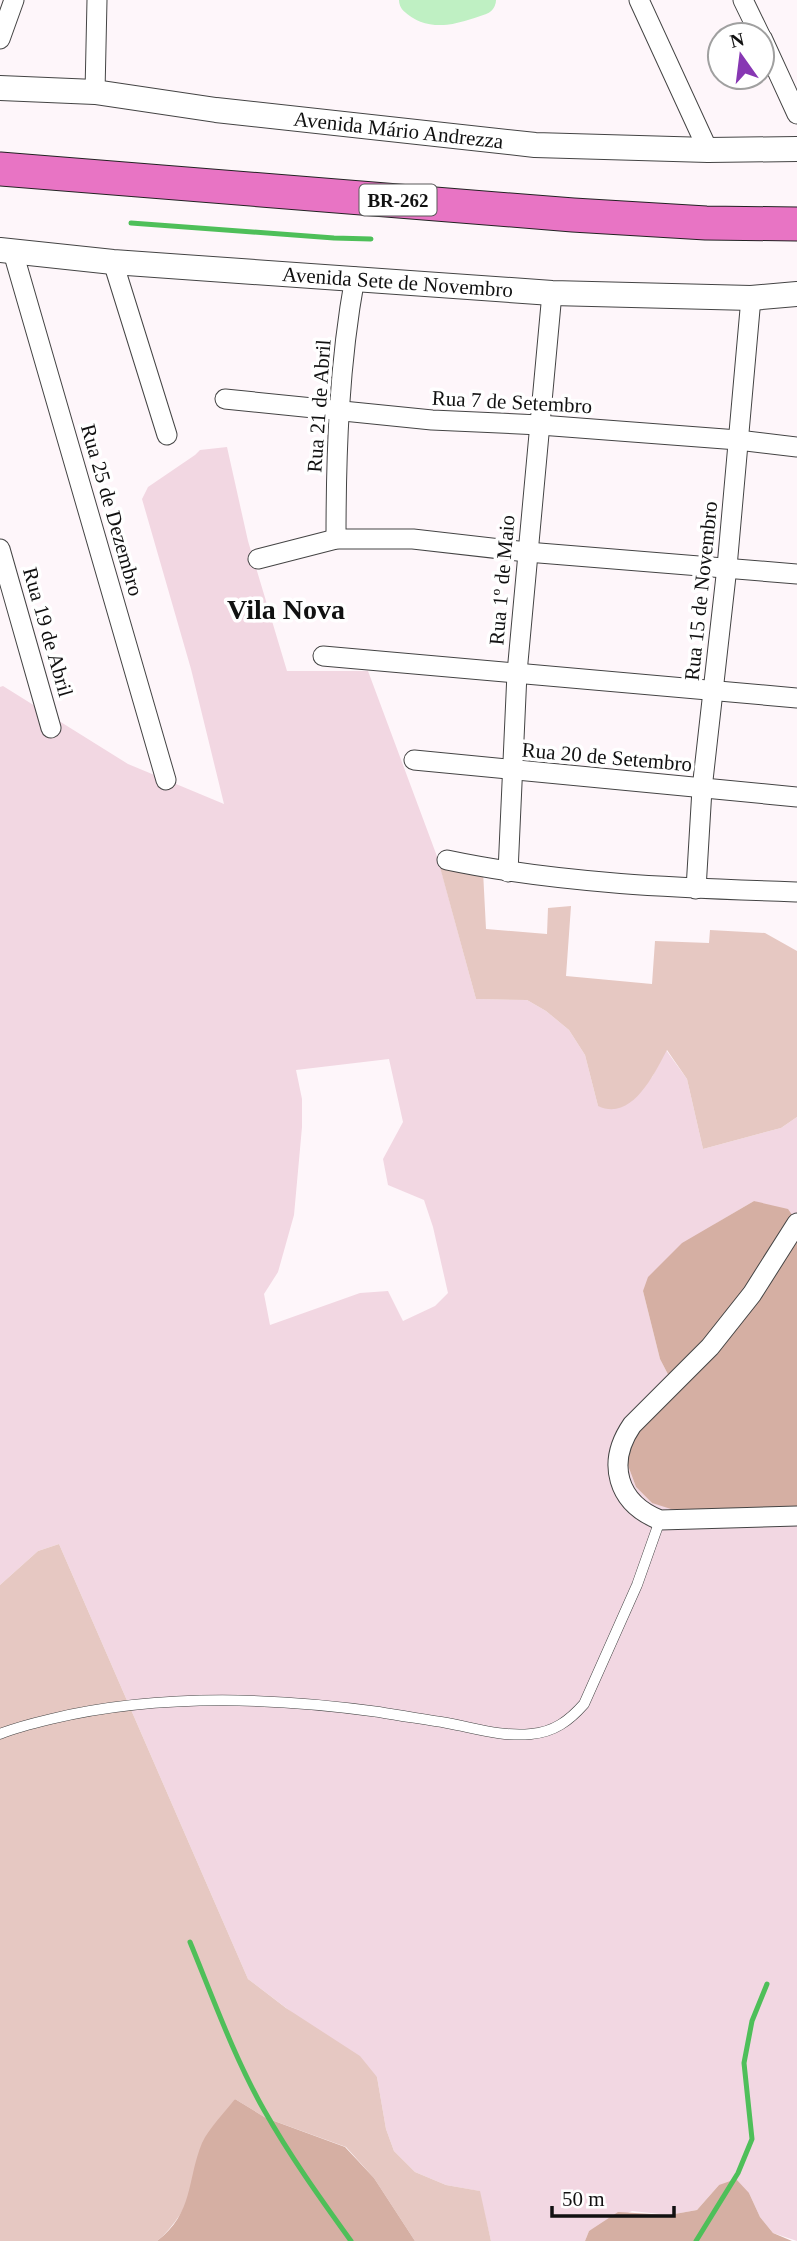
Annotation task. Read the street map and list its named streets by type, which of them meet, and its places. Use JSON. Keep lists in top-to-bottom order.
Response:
{
  "streets": {
    "highway": ["BR-262"],
    "street": [
      "Avenida Mário Andrezza",
      "Avenida Sete de Novembro",
      "Rua 7 de Setembro",
      "Rua 21 de Abril",
      "Rua 25 de Dezembro",
      "Rua 1º de Maio",
      "Rua 15 de Novembro",
      "Rua 19 de Abril",
      "Rua 20 de Setembro"
    ]
  },
  "crossings": [
    ["Avenida Sete de Novembro", "Rua 21 de Abril"],
    ["Avenida Sete de Novembro", "Rua 25 de Dezembro"],
    ["Avenida Sete de Novembro", "Rua 1º de Maio"],
    ["Avenida Sete de Novembro", "Rua 15 de Novembro"],
    ["Rua 7 de Setembro", "Rua 21 de Abril"],
    ["Rua 7 de Setembro", "Rua 1º de Maio"],
    ["Rua 7 de Setembro", "Rua 15 de Novembro"],
    ["Rua 1º de Maio", "Rua 20 de Setembro"],
    ["Rua 15 de Novembro", "Rua 20 de Setembro"]
  ],
  "districts": ["Vila Nova"],
  "scale_bar": "50 m",
  "north": "top"
}
